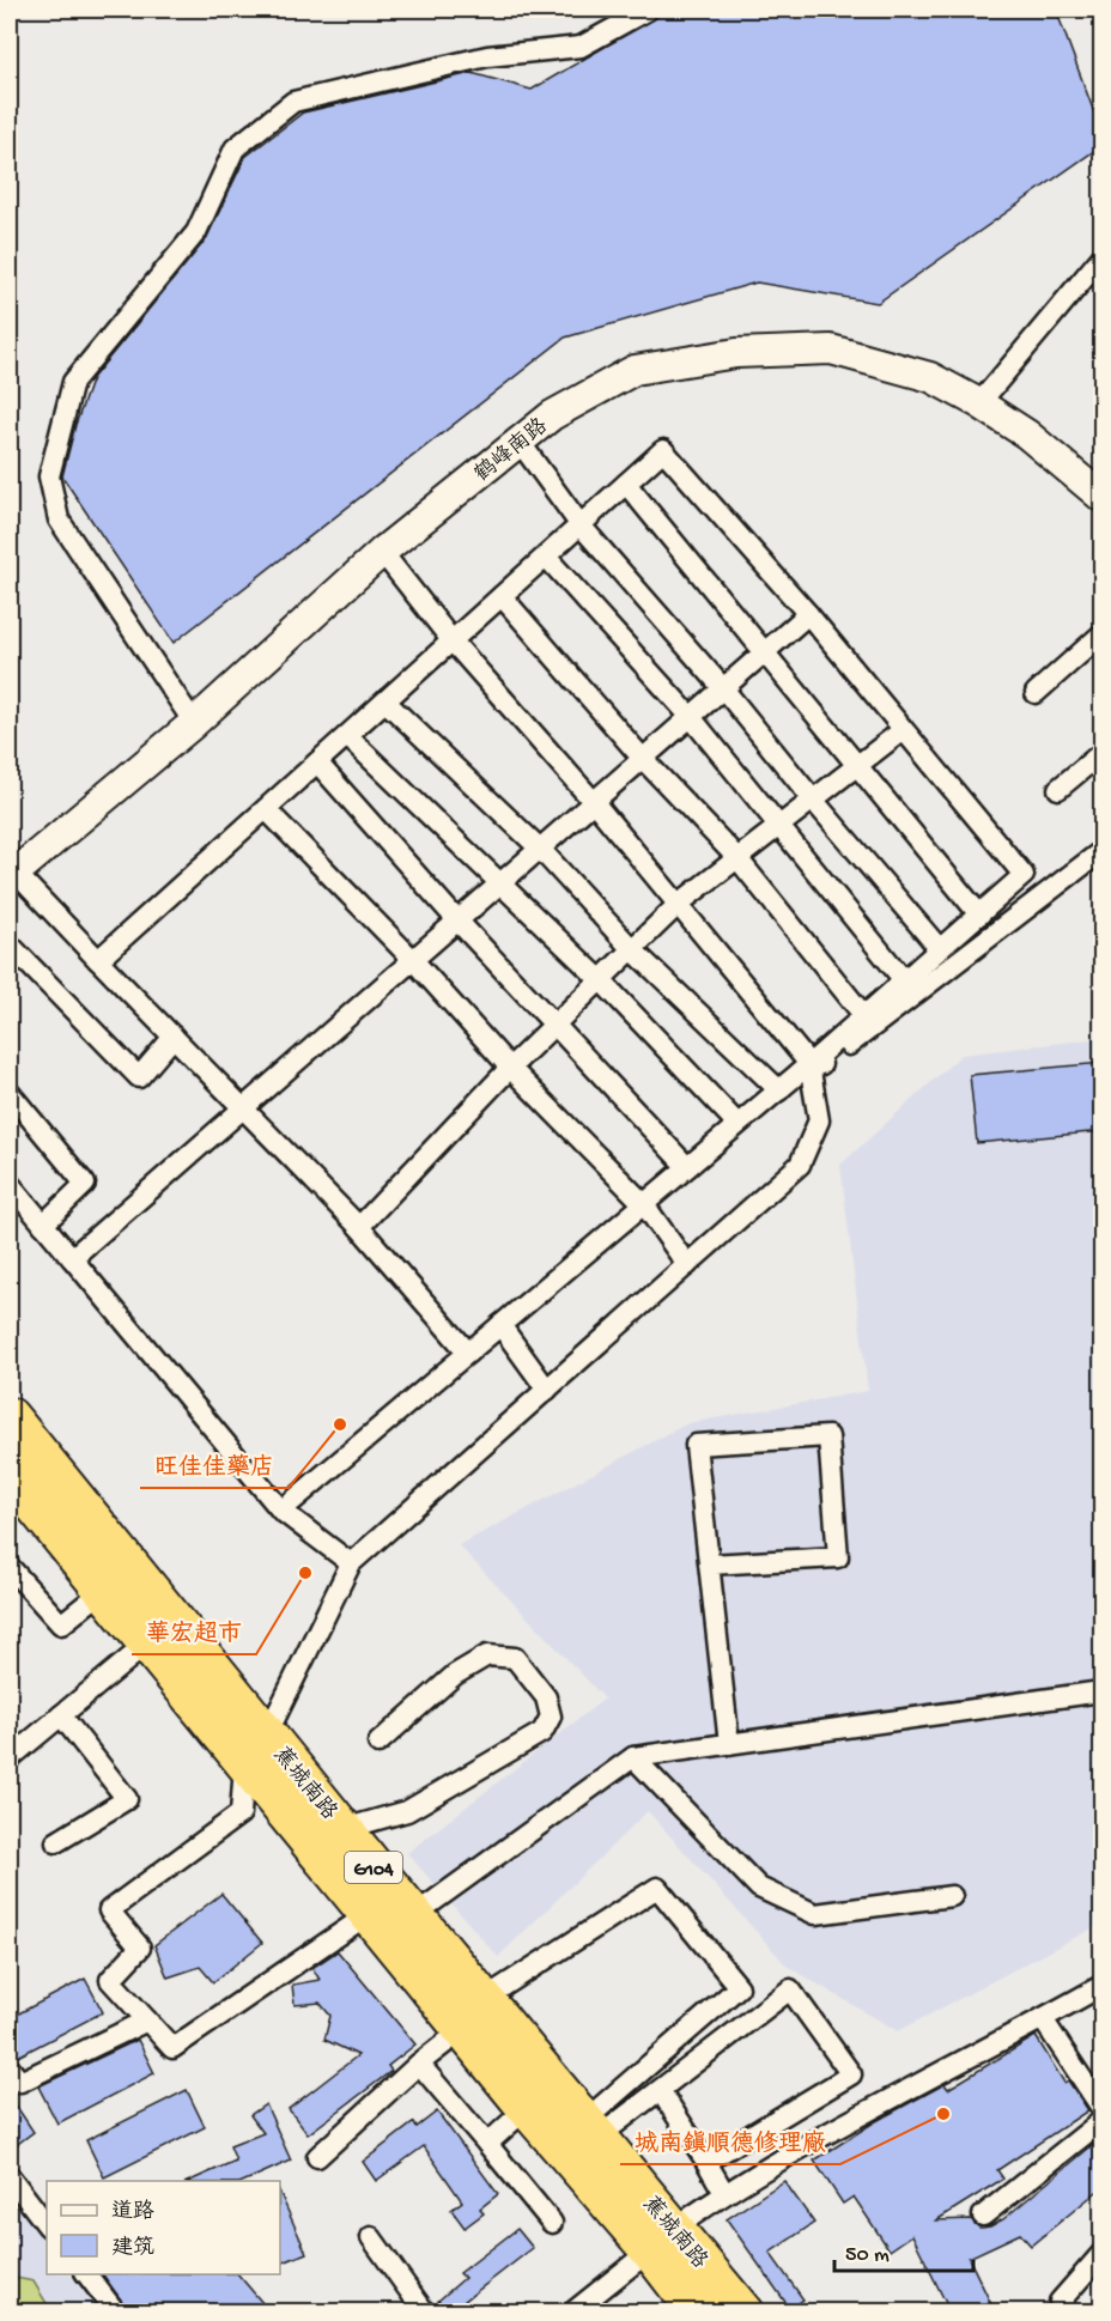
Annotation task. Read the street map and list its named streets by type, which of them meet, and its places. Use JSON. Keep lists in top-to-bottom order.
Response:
{
  "streets": {
    "highway": ["蕉城南路", "G104"],
    "street": ["鹤峰南路"]
  },
  "places": ["旺佳佳藥店", "華宏超市", "城南鎮順德修理廠"],
  "legend": ["道路", "建筑"],
  "scale_bar": "50 m"
}
